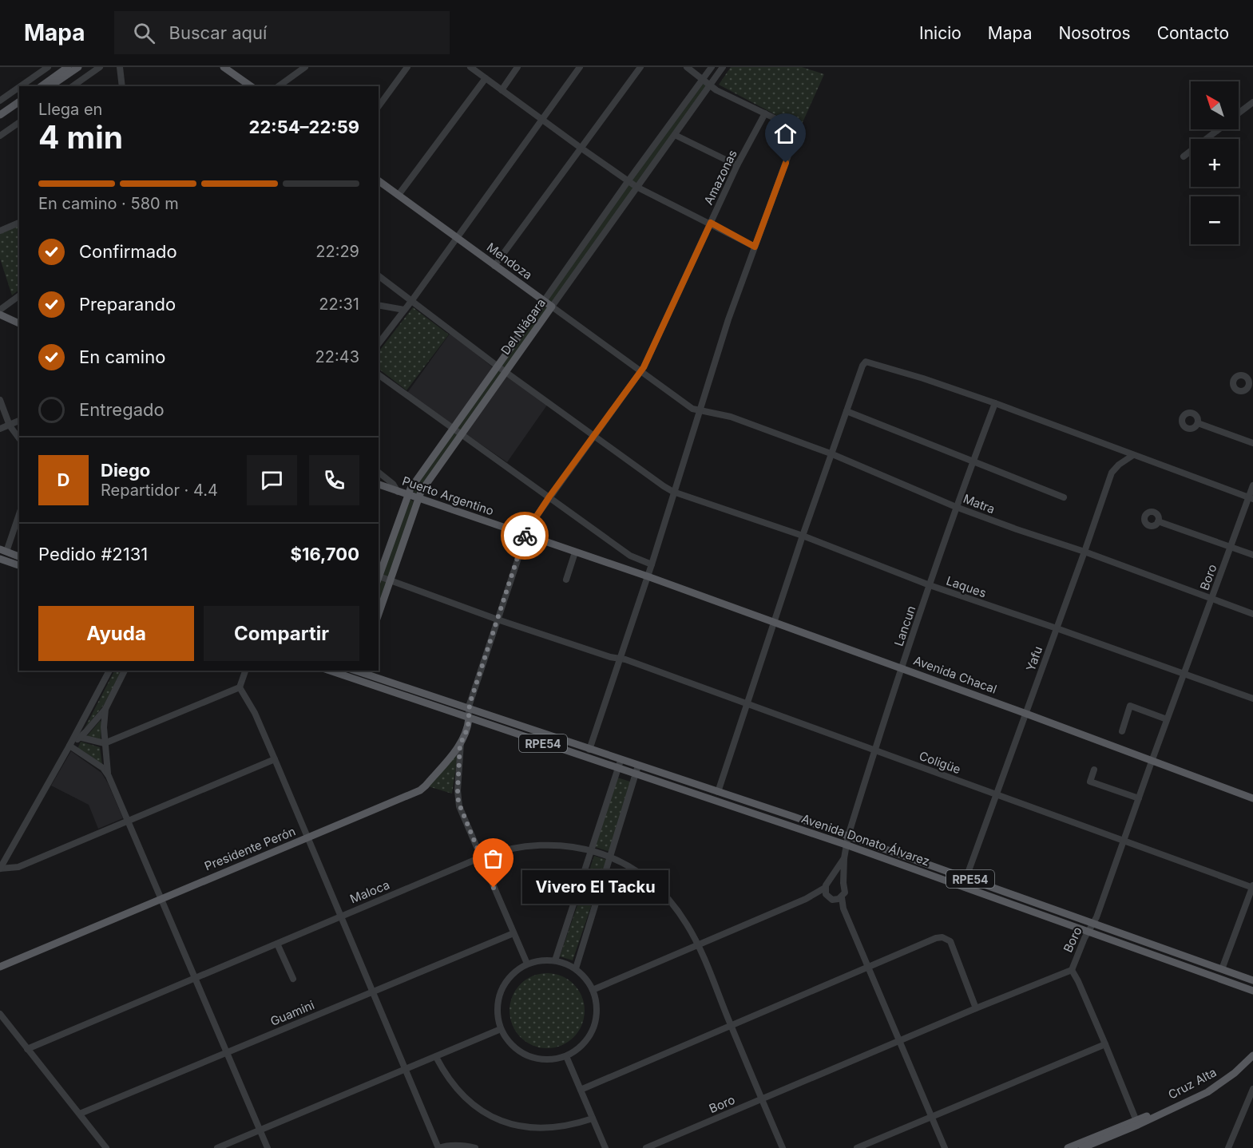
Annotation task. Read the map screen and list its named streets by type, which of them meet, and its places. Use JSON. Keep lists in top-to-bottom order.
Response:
{
  "streets": {
    "main road": [
      "Mendoza",
      "Del Niágara",
      "Puerto Argentino",
      "Avenida Chacal",
      "RPE54",
      "Avenida Donato Álvarez",
      "Presidente Perón",
      "Cruz Alta"
    ],
    "street": [
      "Amazonas",
      "Matra",
      "Boro",
      "Laques",
      "Lancun",
      "Yafu",
      "Coligüe",
      "Maloca",
      "Guamini"
    ]
  },
  "crossings": [
    ["Amazonas", "Mendoza"],
    ["Amazonas", "Puerto Argentino"],
    ["Amazonas", "Laques"],
    ["Amazonas", "RPE54"],
    ["Amazonas", "Coligüe"],
    ["Amazonas", "Avenida Donato Álvarez"],
    ["Amazonas", "Presidente Perón"],
    ["Mendoza", "Del Niágara"],
    ["Mendoza", "Matra"],
    ["Del Niágara", "Puerto Argentino"],
    ["Del Niágara", "Laques"],
    ["Del Niágara", "Coligüe"],
    ["Puerto Argentino", "Avenida Chacal"],
    ["Matra", "Boro"],
    ["Matra", "Lancun"],
    ["Matra", "Yafu"],
    ["Boro", "Laques"],
    ["Boro", "Lancun"],
    ["Boro", "Avenida Chacal"],
    ["Boro", "Coligüe"],
    ["Boro", "Avenida Donato Álvarez"],
    ["Boro", "Maloca"],
    ["Laques", "Lancun"],
    ["Laques", "Yafu"],
    ["Lancun", "Avenida Chacal"],
    ["Lancun", "Coligüe"],
    ["Lancun", "Avenida Donato Álvarez"],
    ["Yafu", "Avenida Chacal"],
    ["Yafu", "Coligüe"],
    ["Yafu", "Avenida Donato Álvarez"],
    ["RPE54", "Avenida Donato Álvarez"],
    ["RPE54", "Presidente Perón"],
    ["Avenida Donato Álvarez", "Presidente Perón"]
  ],
  "places": ["Vivero El Tacku"],
  "north": "top left",
  "page": {
    "header": "Mapa",
    "search": "Buscar aquí",
    "nav": [
      "Inicio",
      "Mapa",
      "Nosotros",
      "Contacto"
    ],
    "map_buttons": ["+", "−"],
    "heading": ["4 min", "Llega en", "22:54–22:59"],
    "panel": [
      "Diego",
      "Repartidor · 4.4",
      "Pedido #2131",
      "$16,700"
    ],
    "bar": "En camino · 580 m",
    "list": [
      ["Confirmado", "22:29"],
      ["Preparando", "22:31"],
      ["En camino", "22:43"],
      "Entregado"
    ],
    "round": "D",
    "buttons": ["Ayuda", "Compartir"],
    "bubble": "Vivero El Tacku"
  }
}
